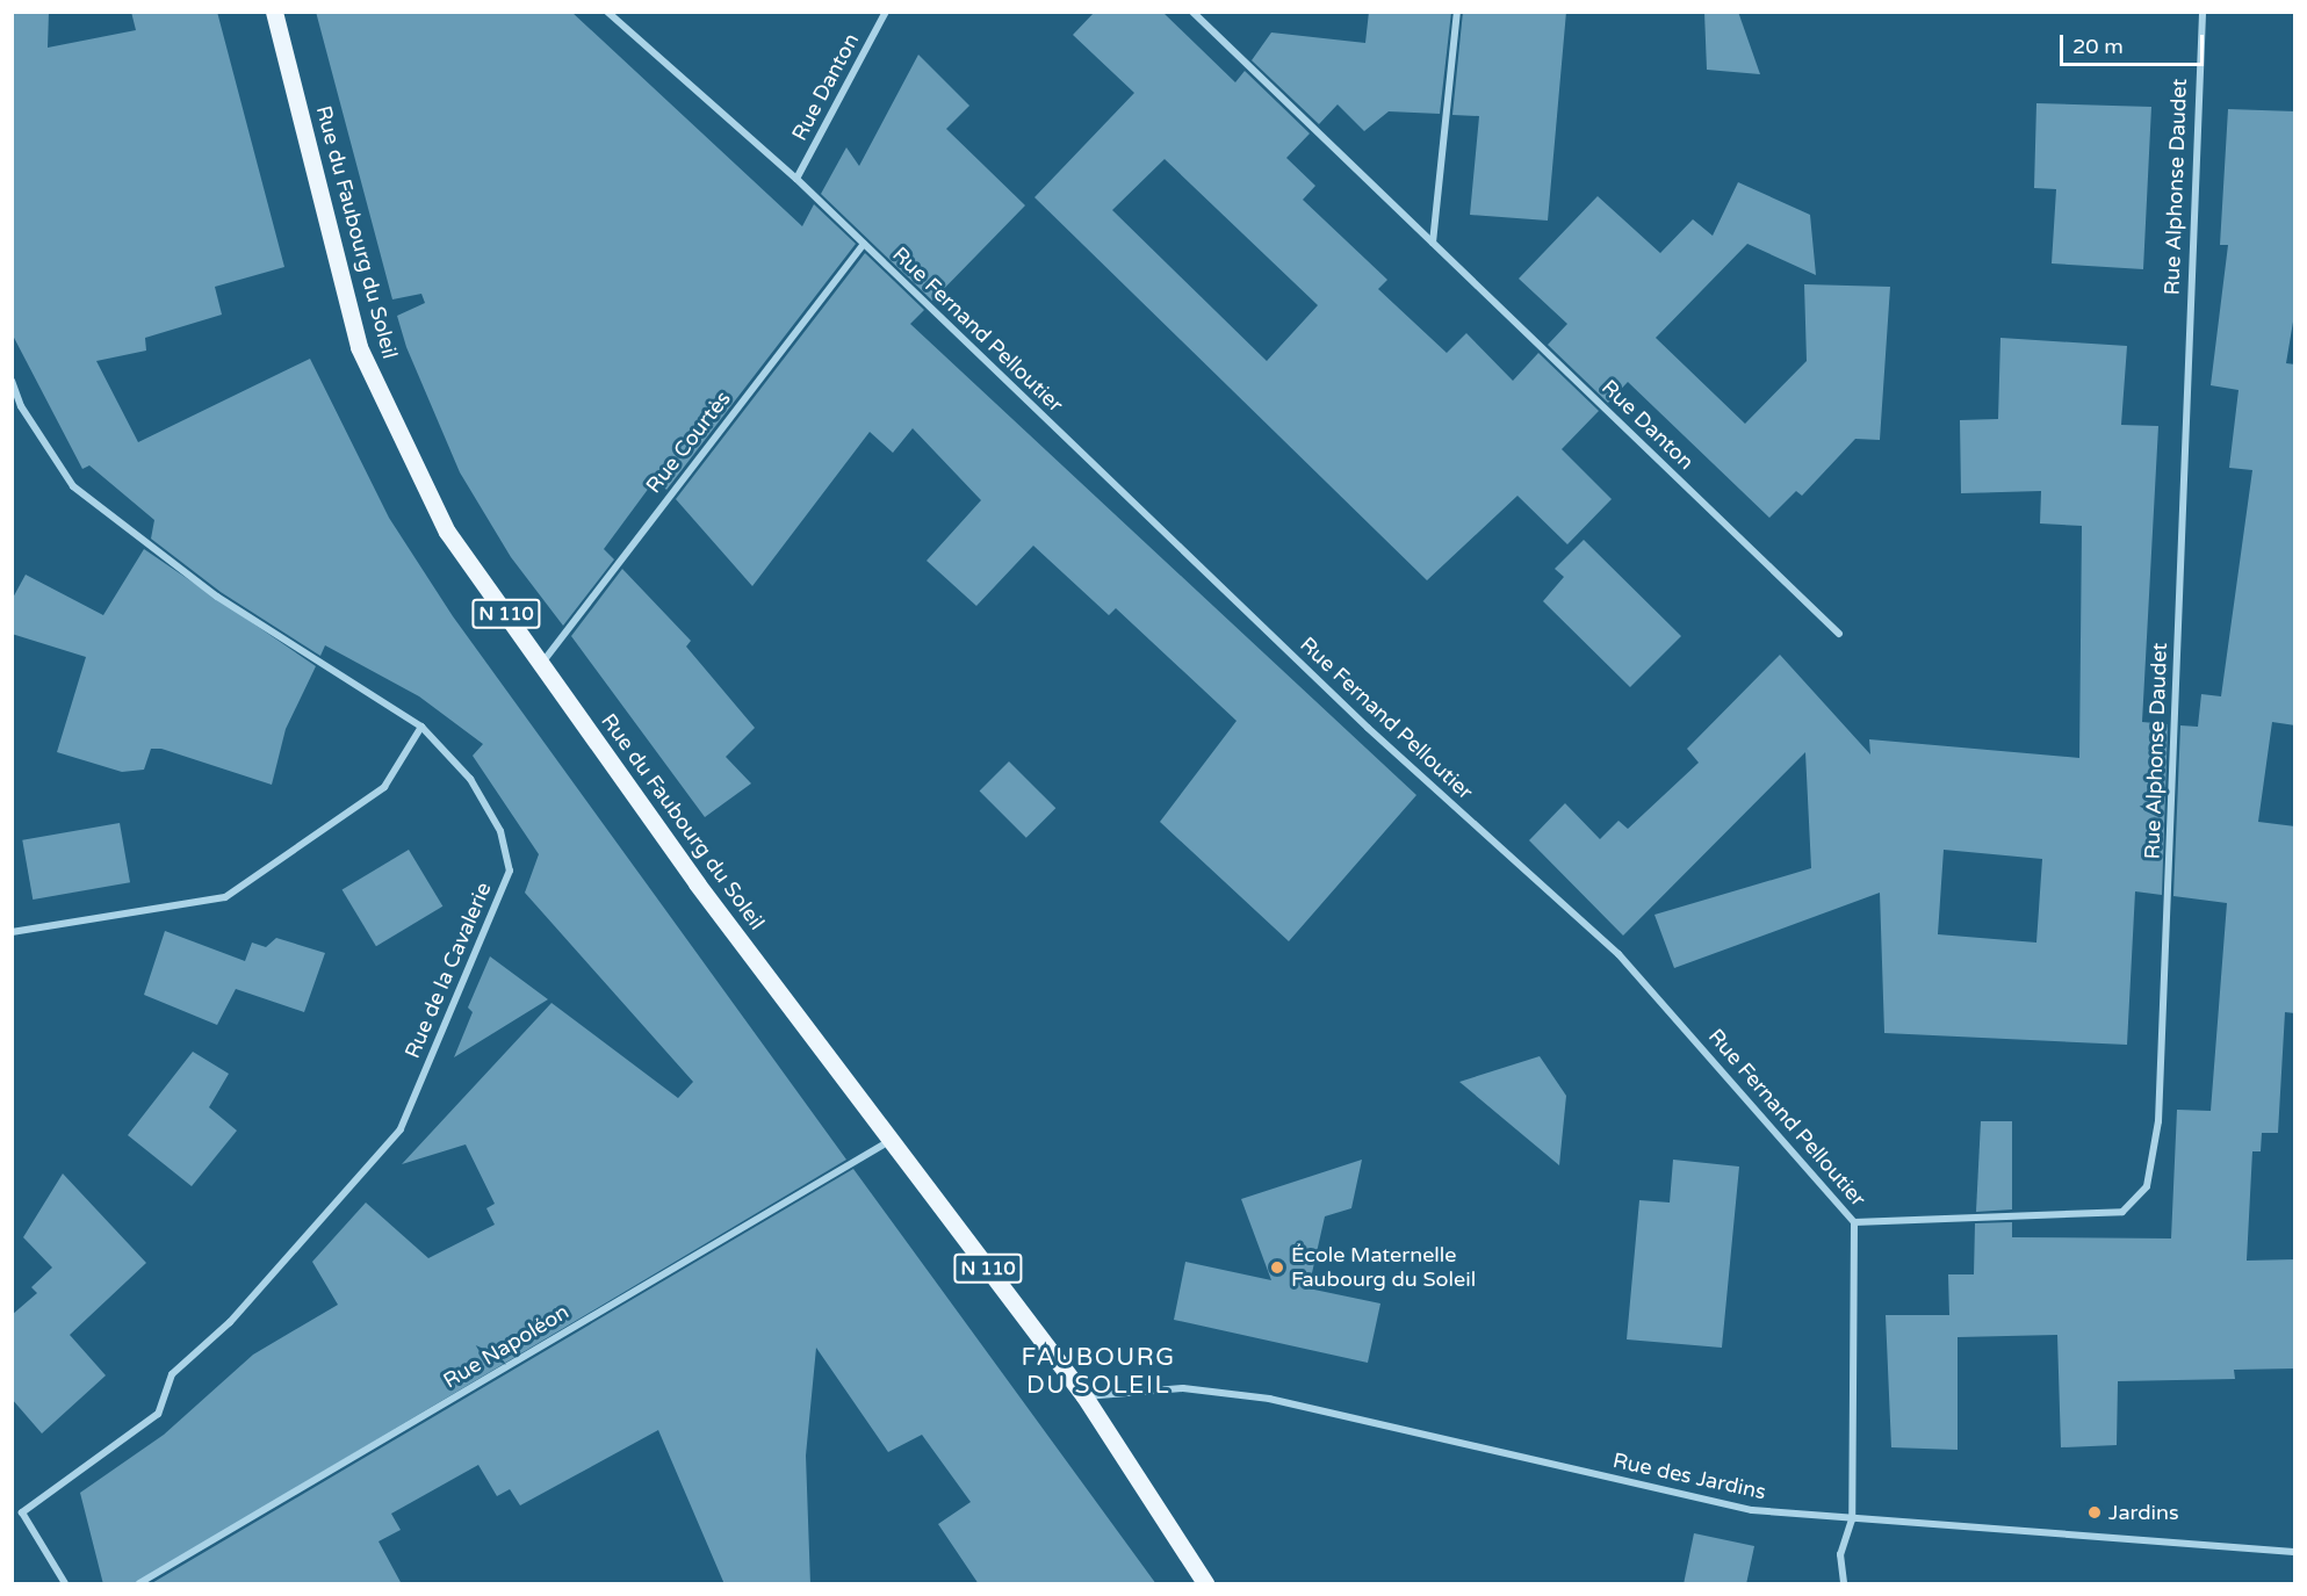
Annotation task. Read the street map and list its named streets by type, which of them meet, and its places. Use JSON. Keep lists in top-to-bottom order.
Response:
{
  "streets": {
    "main road": ["Rue du Faubourg du Soleil", "N 110"],
    "street": [
      "Rue Danton",
      "Rue Alphonse Daudet",
      "Rue Fernand Pelloutier",
      "Rue Courtès",
      "Rue de la Cavalerie",
      "Rue Napoléon",
      "Rue des Jardins"
    ]
  },
  "crossings": [
    ["Rue Danton", "Rue Fernand Pelloutier"],
    ["Rue Alphonse Daudet", "Rue Fernand Pelloutier"],
    ["Rue du Faubourg du Soleil", "Rue Courtès"],
    ["Rue du Faubourg du Soleil", "Rue Napoléon"],
    ["Rue du Faubourg du Soleil", "Rue des Jardins"],
    ["Rue Fernand Pelloutier", "Rue Courtès"],
    ["Rue Fernand Pelloutier", "Rue des Jardins"]
  ],
  "districts": ["FAUBOURG DU SOLEIL"],
  "places": ["École Maternelle Faubourg du Soleil", "Jardins"],
  "scale_bar": "20 m"
}
